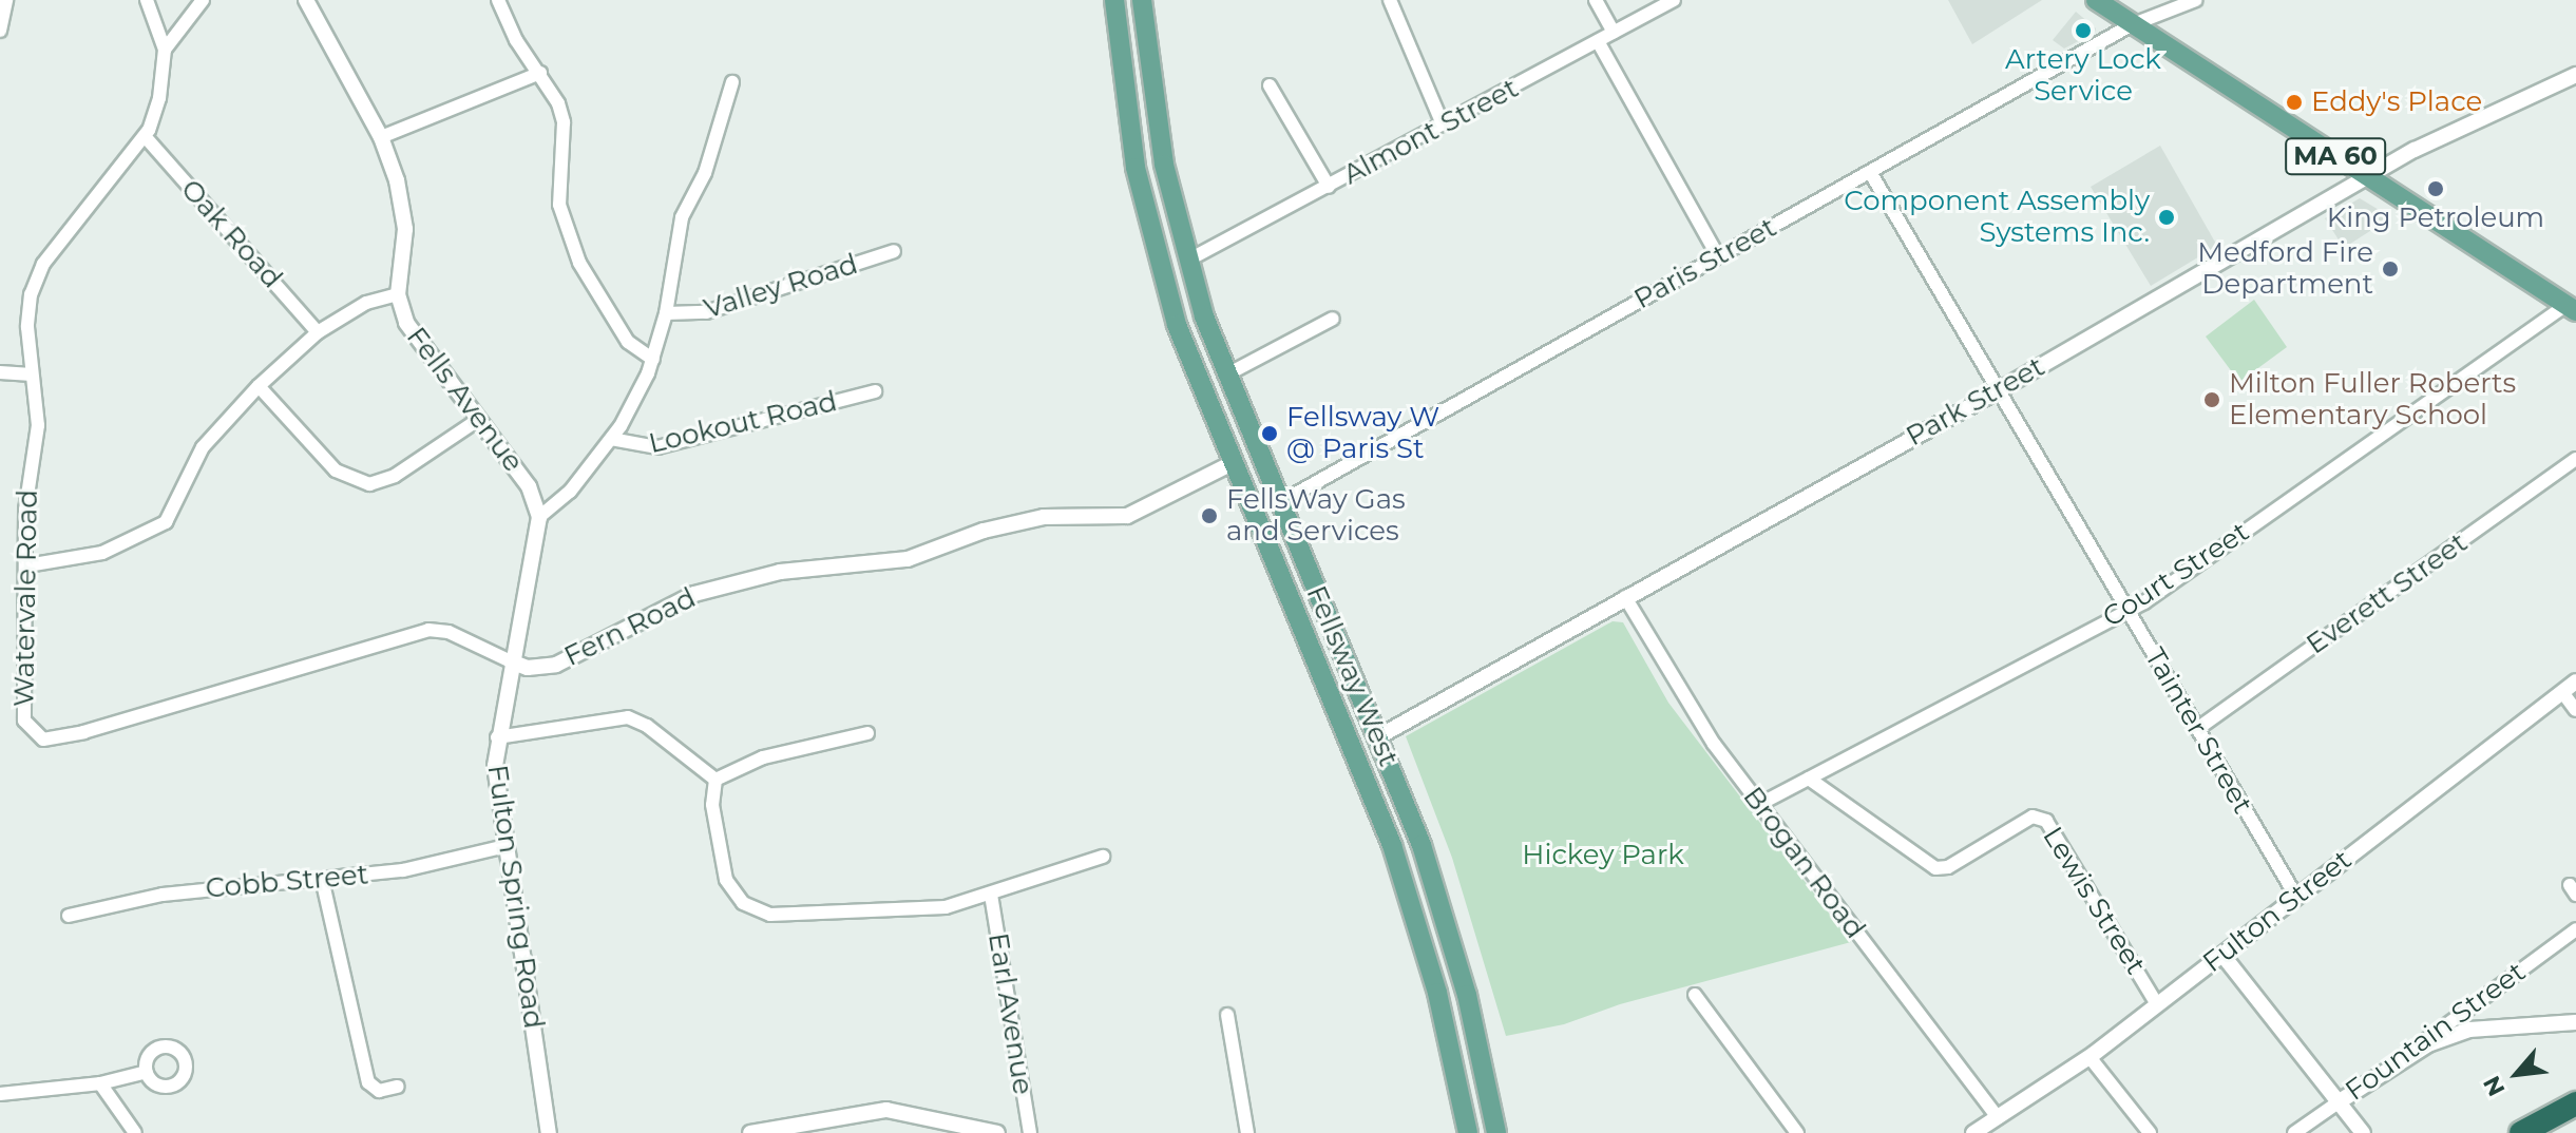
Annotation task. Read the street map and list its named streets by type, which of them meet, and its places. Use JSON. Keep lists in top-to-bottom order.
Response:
{
  "streets": {
    "main road": ["MA 60", "Fellsway West"],
    "street": [
      "Almont Street",
      "Oak Road",
      "Paris Street",
      "Valley Road",
      "Fells Avenue",
      "Park Street",
      "Lookout Road",
      "Court Street",
      "Everett Street",
      "Watervale Road",
      "Fern Road",
      "Tainter Street",
      "Brogan Road",
      "Cobb Street",
      "Fulton Spring Road",
      "Lewis Street",
      "Fulton Street",
      "Earl Avenue",
      "Fountain Street"
    ]
  },
  "crossings": [
    ["Almont Street", "Fellsway West"],
    ["MA 60", "Paris Street"],
    ["MA 60", "Park Street"],
    ["MA 60", "Court Street"],
    ["Oak Road", "Watervale Road"],
    ["Paris Street", "Fellsway West"],
    ["Paris Street", "Tainter Street"],
    ["Fells Avenue", "Fulton Spring Road"],
    ["Park Street", "Fellsway West"],
    ["Park Street", "Tainter Street"],
    ["Park Street", "Brogan Road"],
    ["Court Street", "Tainter Street"],
    ["Court Street", "Brogan Road"],
    ["Court Street", "Lewis Street"],
    ["Everett Street", "Tainter Street"],
    ["Watervale Road", "Fern Road"],
    ["Fern Road", "Fellsway West"],
    ["Fern Road", "Fulton Spring Road"],
    ["Tainter Street", "Fulton Street"],
    ["Brogan Road", "Fulton Street"],
    ["Cobb Street", "Fulton Spring Road"],
    ["Lewis Street", "Fulton Street"]
  ],
  "parks": ["Hickey Park"],
  "places": [
    "Artery Lock Service",
    "Eddy's Place",
    "King Petroleum",
    "Component Assembly Systems Inc.",
    "Medford Fire Department",
    "Milton Fuller Roberts Elementary School",
    "Fellsway W @ Paris St",
    "FellsWay Gas and Services"
  ],
  "north": "bottom left"
}
